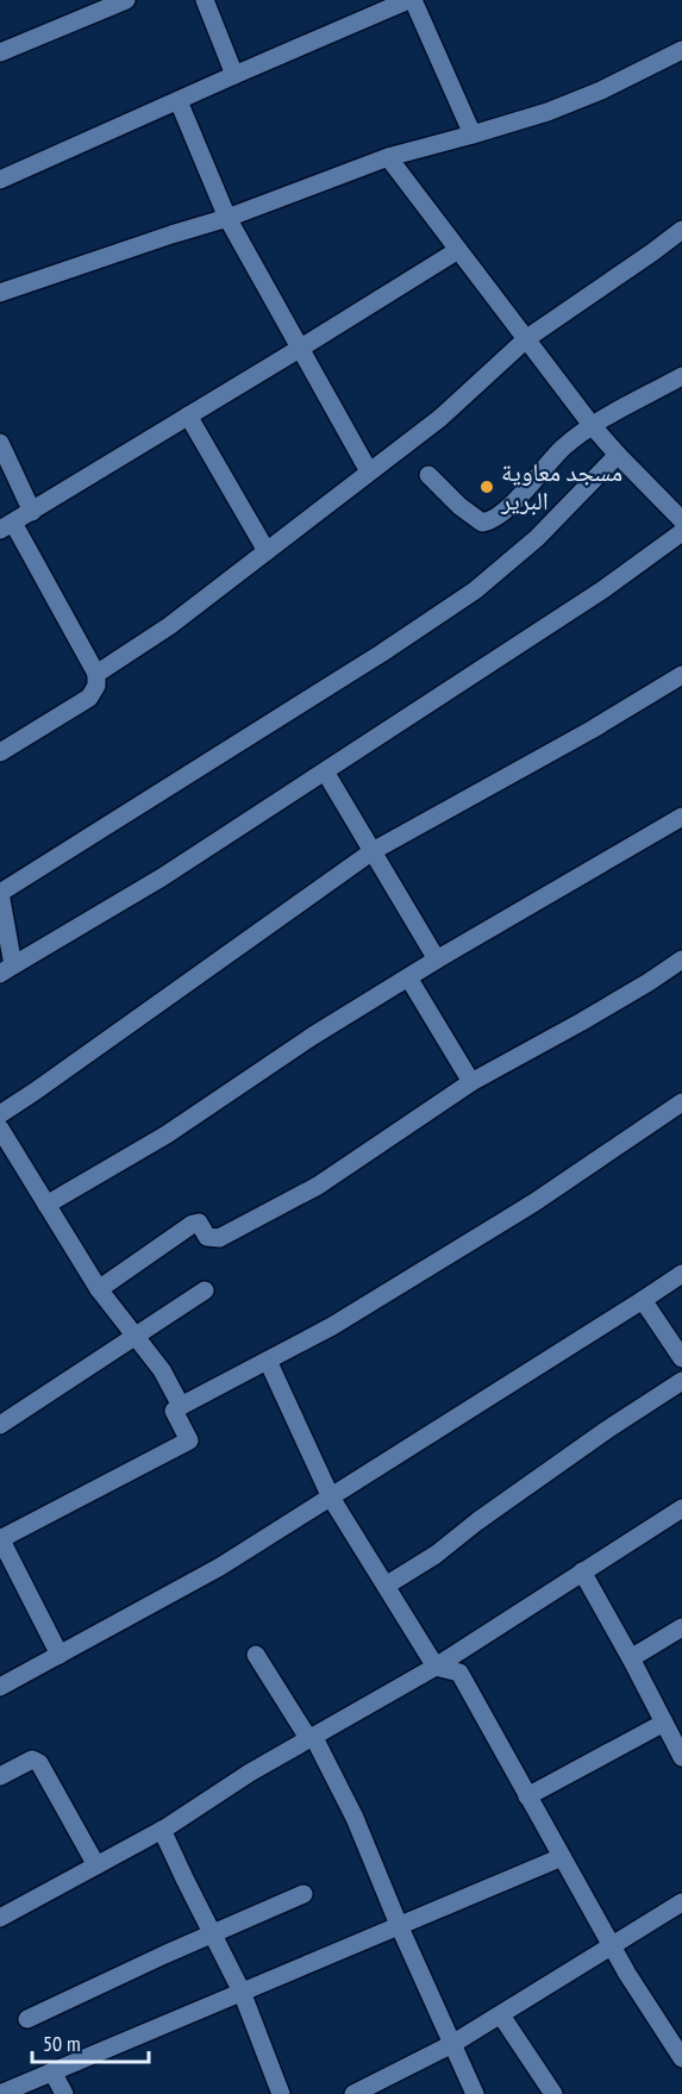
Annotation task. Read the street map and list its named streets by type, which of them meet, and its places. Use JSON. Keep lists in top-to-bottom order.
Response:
{
  "places": ["مسجد معاوية البرير"],
  "scale_bar": "50 m"
}
